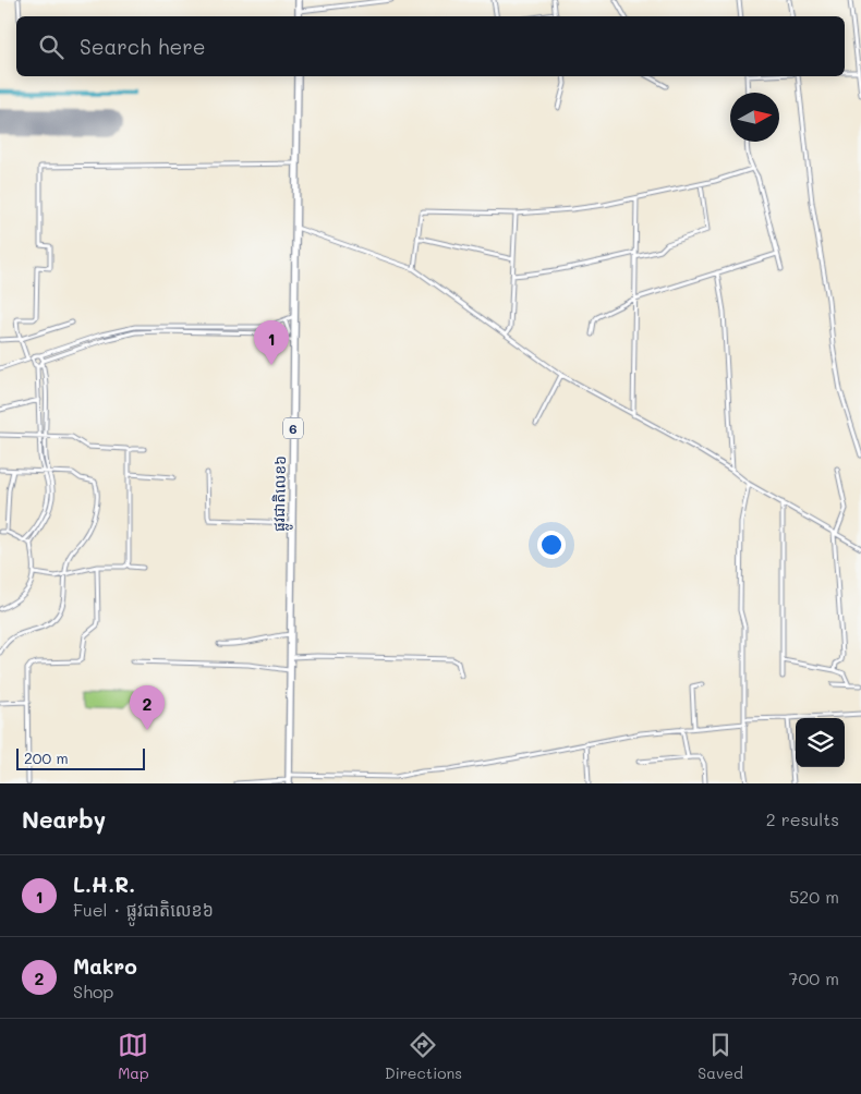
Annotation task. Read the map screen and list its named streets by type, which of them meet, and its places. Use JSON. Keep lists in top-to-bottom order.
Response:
{
  "streets": {
    "highway": ["6", "ផ្លូវជាតិលេខ៦"]
  },
  "scale_bar": "200 m",
  "north": "right",
  "page": {
    "search": "Search here",
    "pins": ["1", "2"],
    "scale": "200 m",
    "heading": ["Nearby", "2 results"],
    "list": [
      {
        "mark": "1",
        "name": "L.H.R.",
        "note": "Fuel · ផ្លូវជាតិលេខ៦",
        "value": "520 m"
      },
      {
        "mark": "2",
        "name": "Makro",
        "note": "Shop",
        "value": "700 m"
      }
    ],
    "nav": ["Map", "Directions", "Saved"]
  }
}
